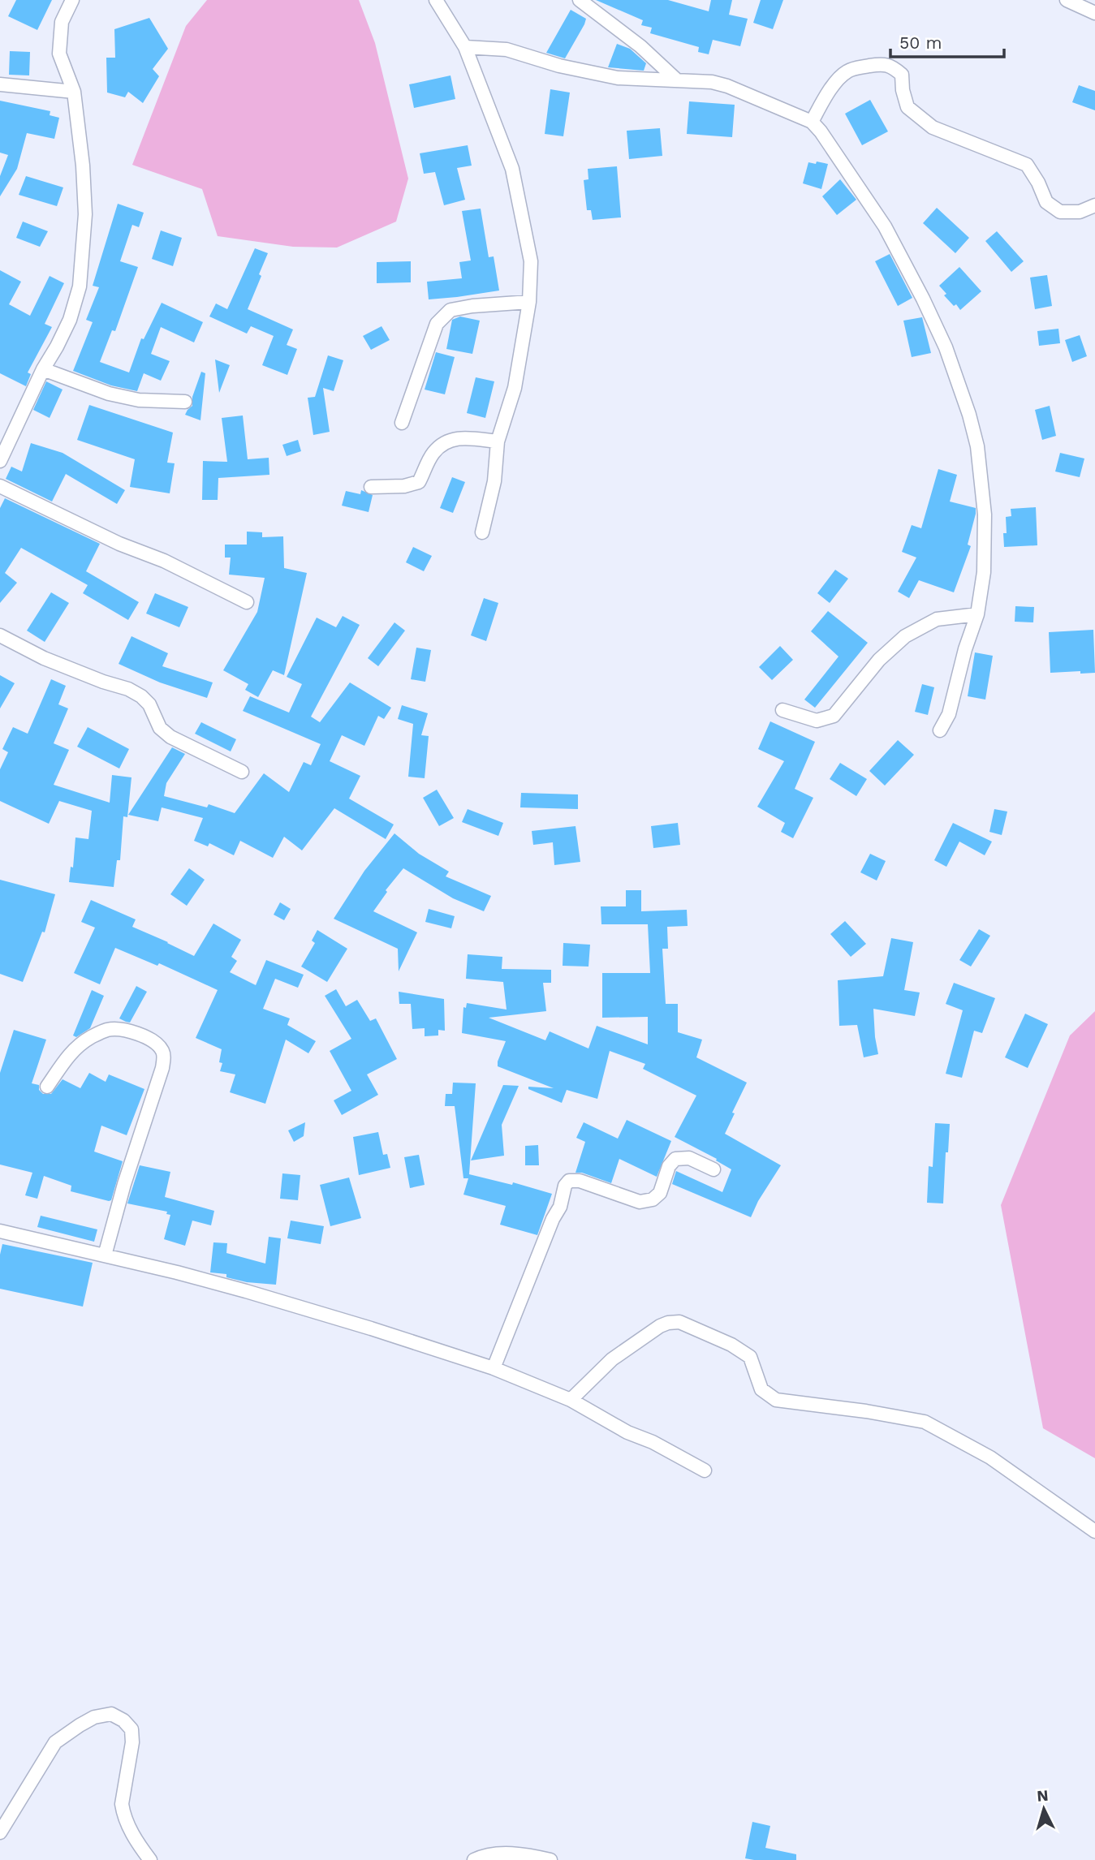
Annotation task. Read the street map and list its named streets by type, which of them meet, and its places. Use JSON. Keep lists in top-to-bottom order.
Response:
{
  "scale_bar": "50 m",
  "north": "top"
}
